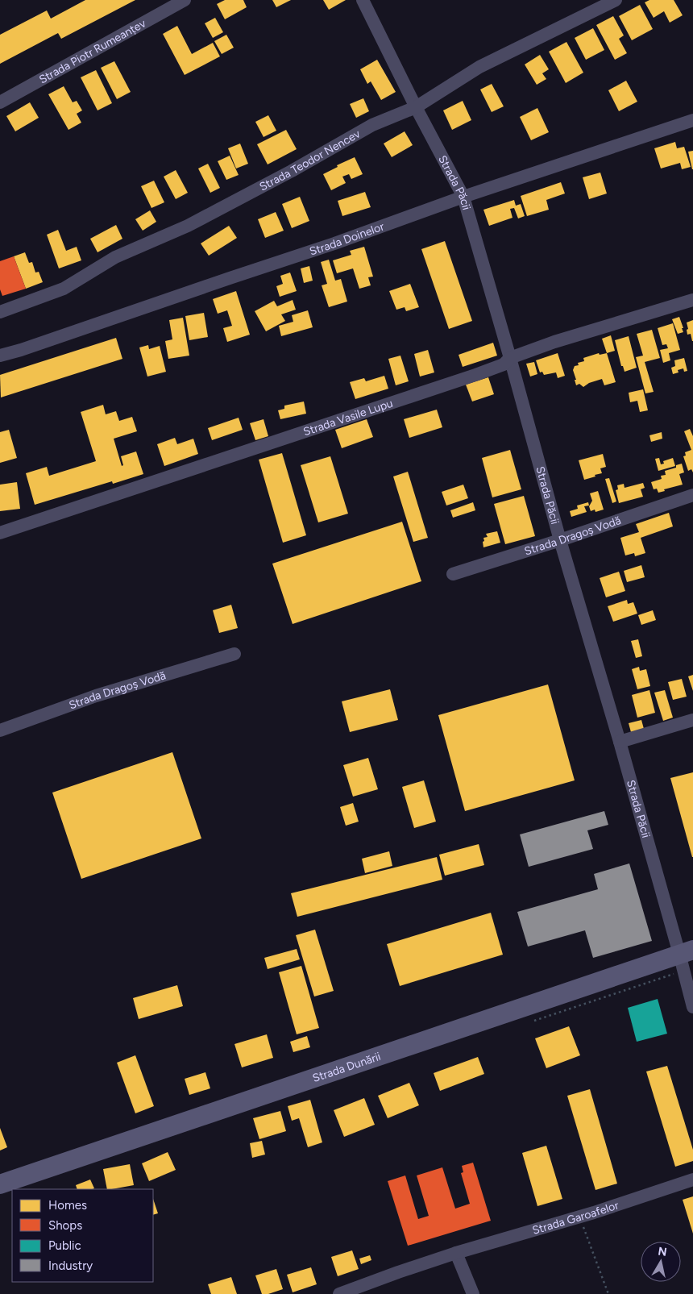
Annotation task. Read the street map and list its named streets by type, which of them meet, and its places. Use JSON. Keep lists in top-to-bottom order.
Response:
{
  "streets": {
    "main road": ["Strada Dunării"],
    "street": [
      "Strada Piotr Rumeanțev",
      "Strada Teodor Nencev",
      "Strada Păcii",
      "Strada Doinelor",
      "Strada Vasile Lupu",
      "Strada Dragoș Vodă",
      "Strada Garoafelor"
    ]
  },
  "crossings": [
    ["Strada Teodor Nencev", "Strada Păcii"],
    ["Strada Păcii", "Strada Doinelor"],
    ["Strada Păcii", "Strada Vasile Lupu"],
    ["Strada Păcii", "Strada Dragoș Vodă"],
    ["Strada Păcii", "Strada Dunării"]
  ],
  "legend": [
    "Homes",
    "Shops",
    "Public",
    "Industry"
  ],
  "north": "top"
}
